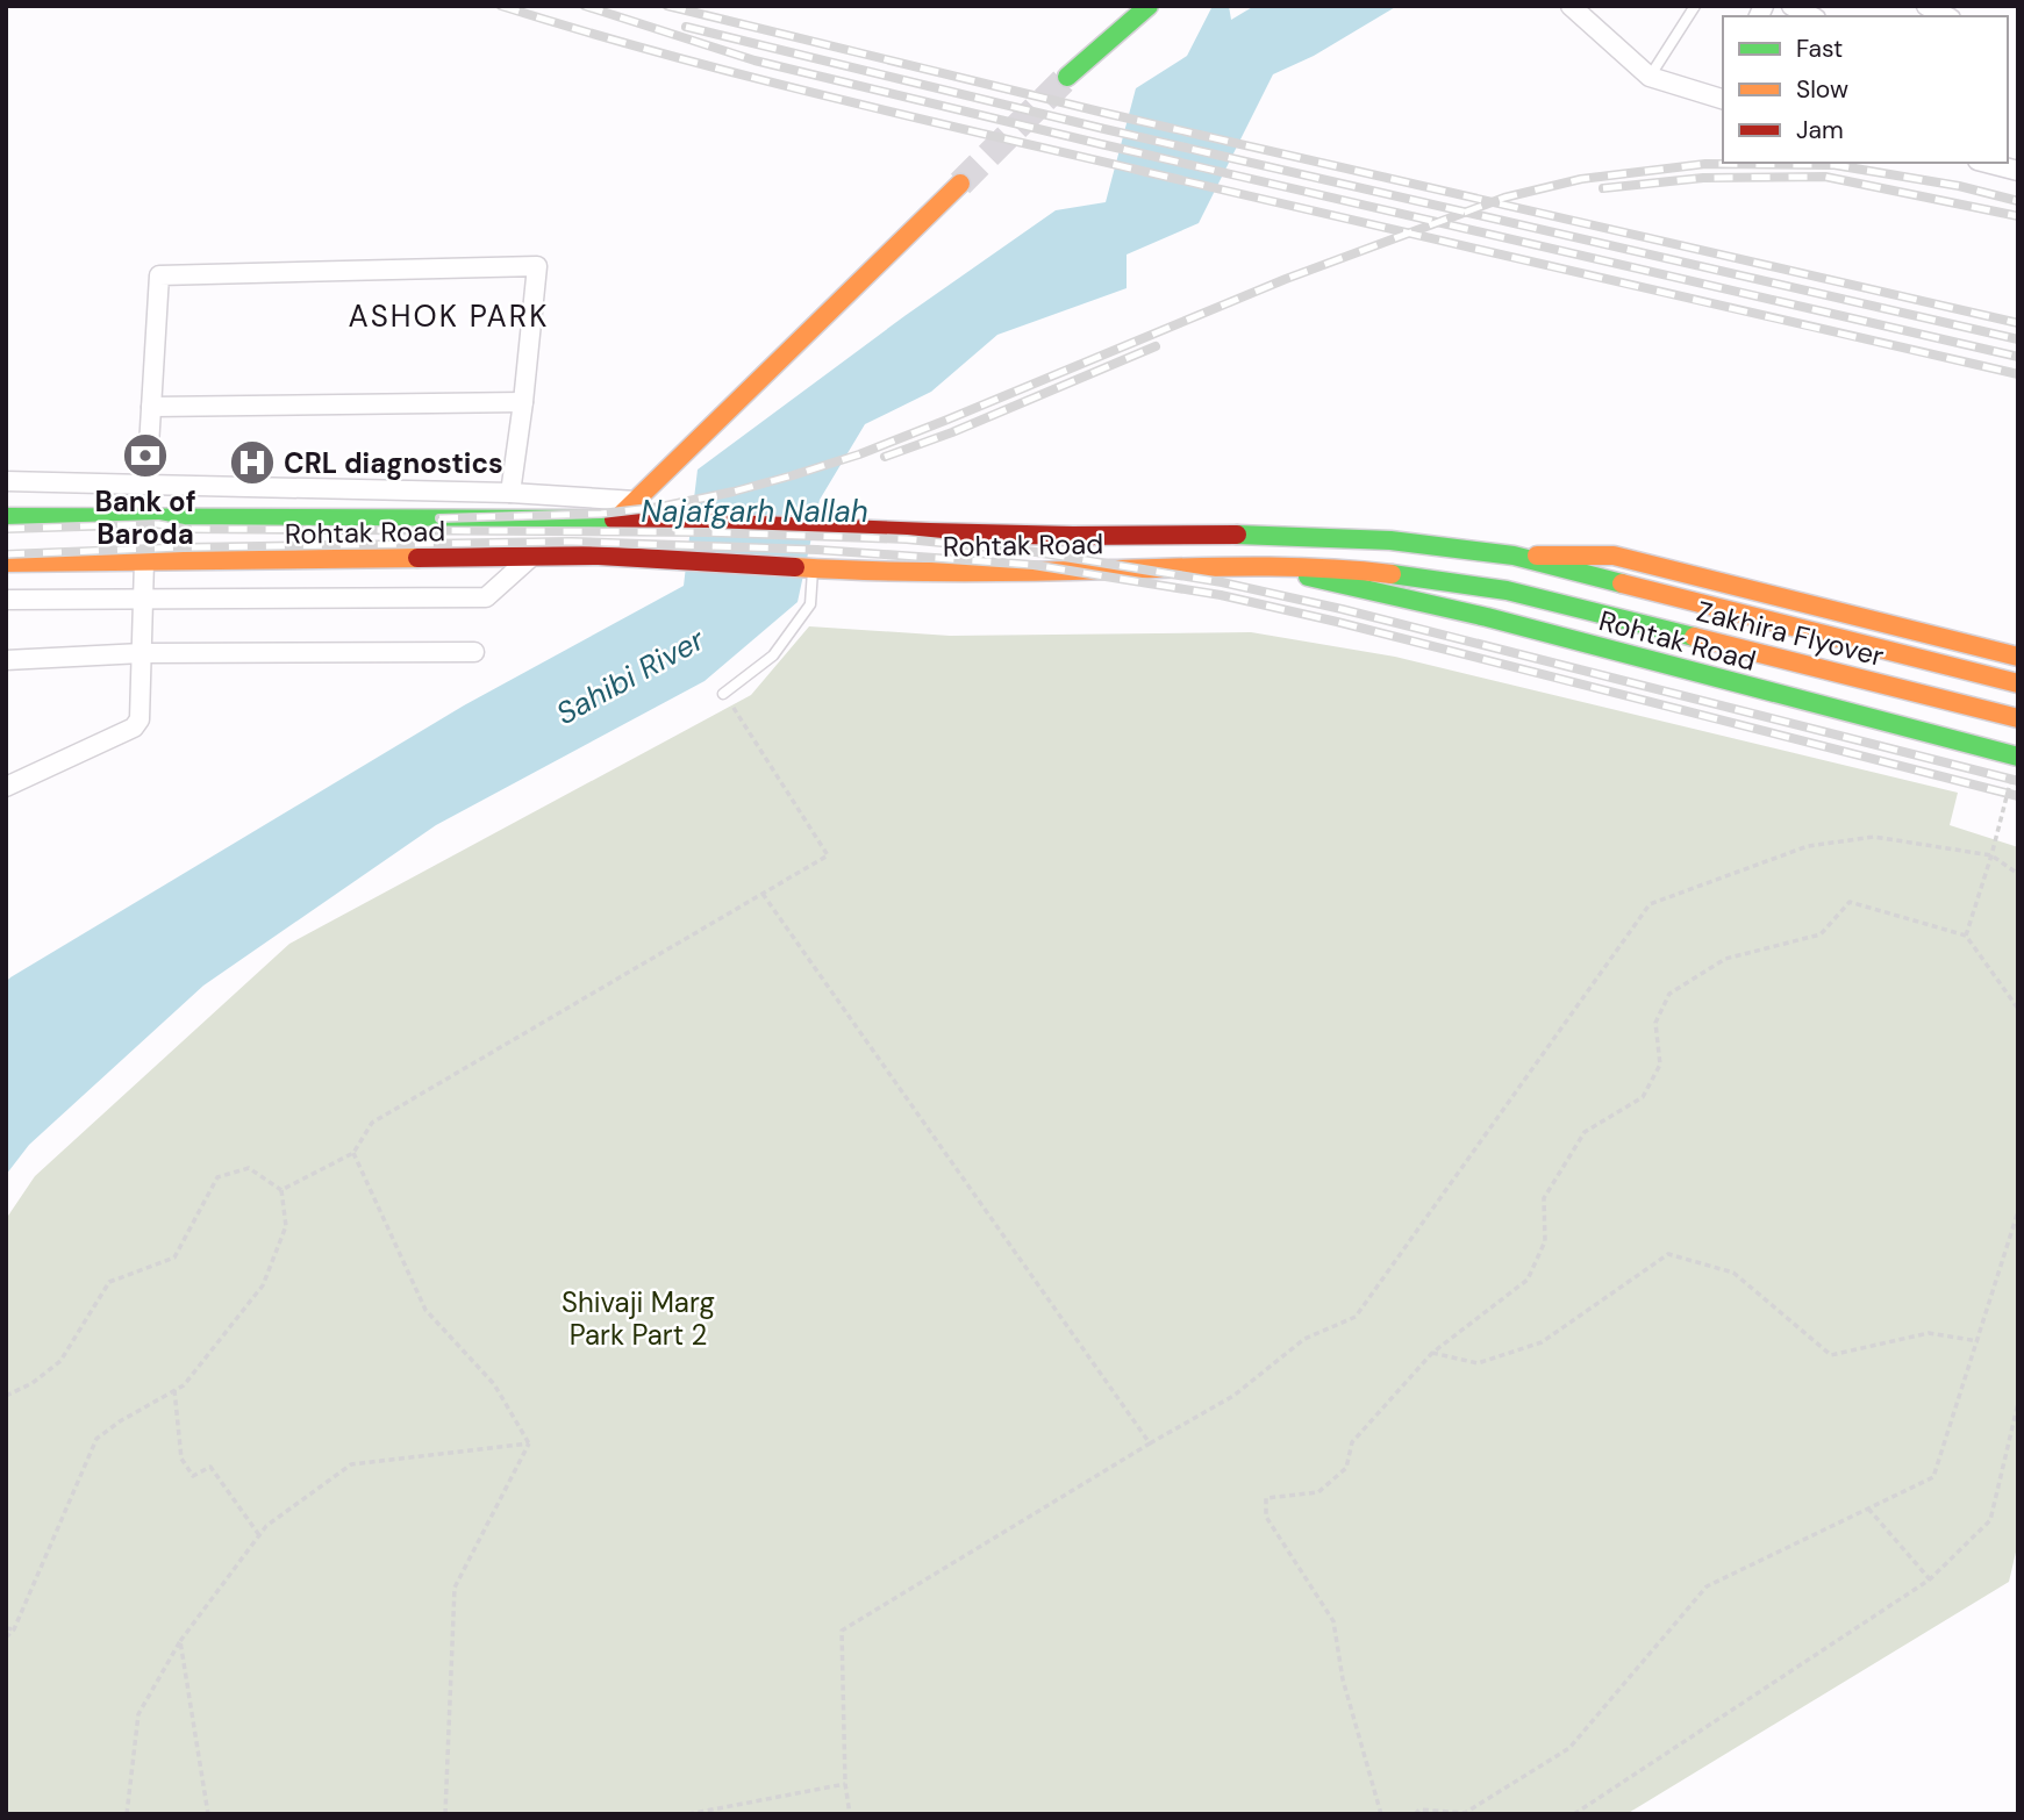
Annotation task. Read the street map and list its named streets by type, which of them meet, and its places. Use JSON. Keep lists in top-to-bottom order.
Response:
{
  "streets": {
    "main road": ["Rohtak Road", "Zakhira Flyover"]
  },
  "crossings": [
    ["Rohtak Road", "Zakhira Flyover"]
  ],
  "districts": ["ASHOK PARK"],
  "water": ["Najafgarh Nallah", "Sahibi River"],
  "parks": ["Shivaji Marg Park Part 2"],
  "places": {
    "bank": ["Bank of Baroda"],
    "hospital": ["CRL diagnostics"]
  },
  "legend": ["Fast", "Slow", "Jam"]
}
